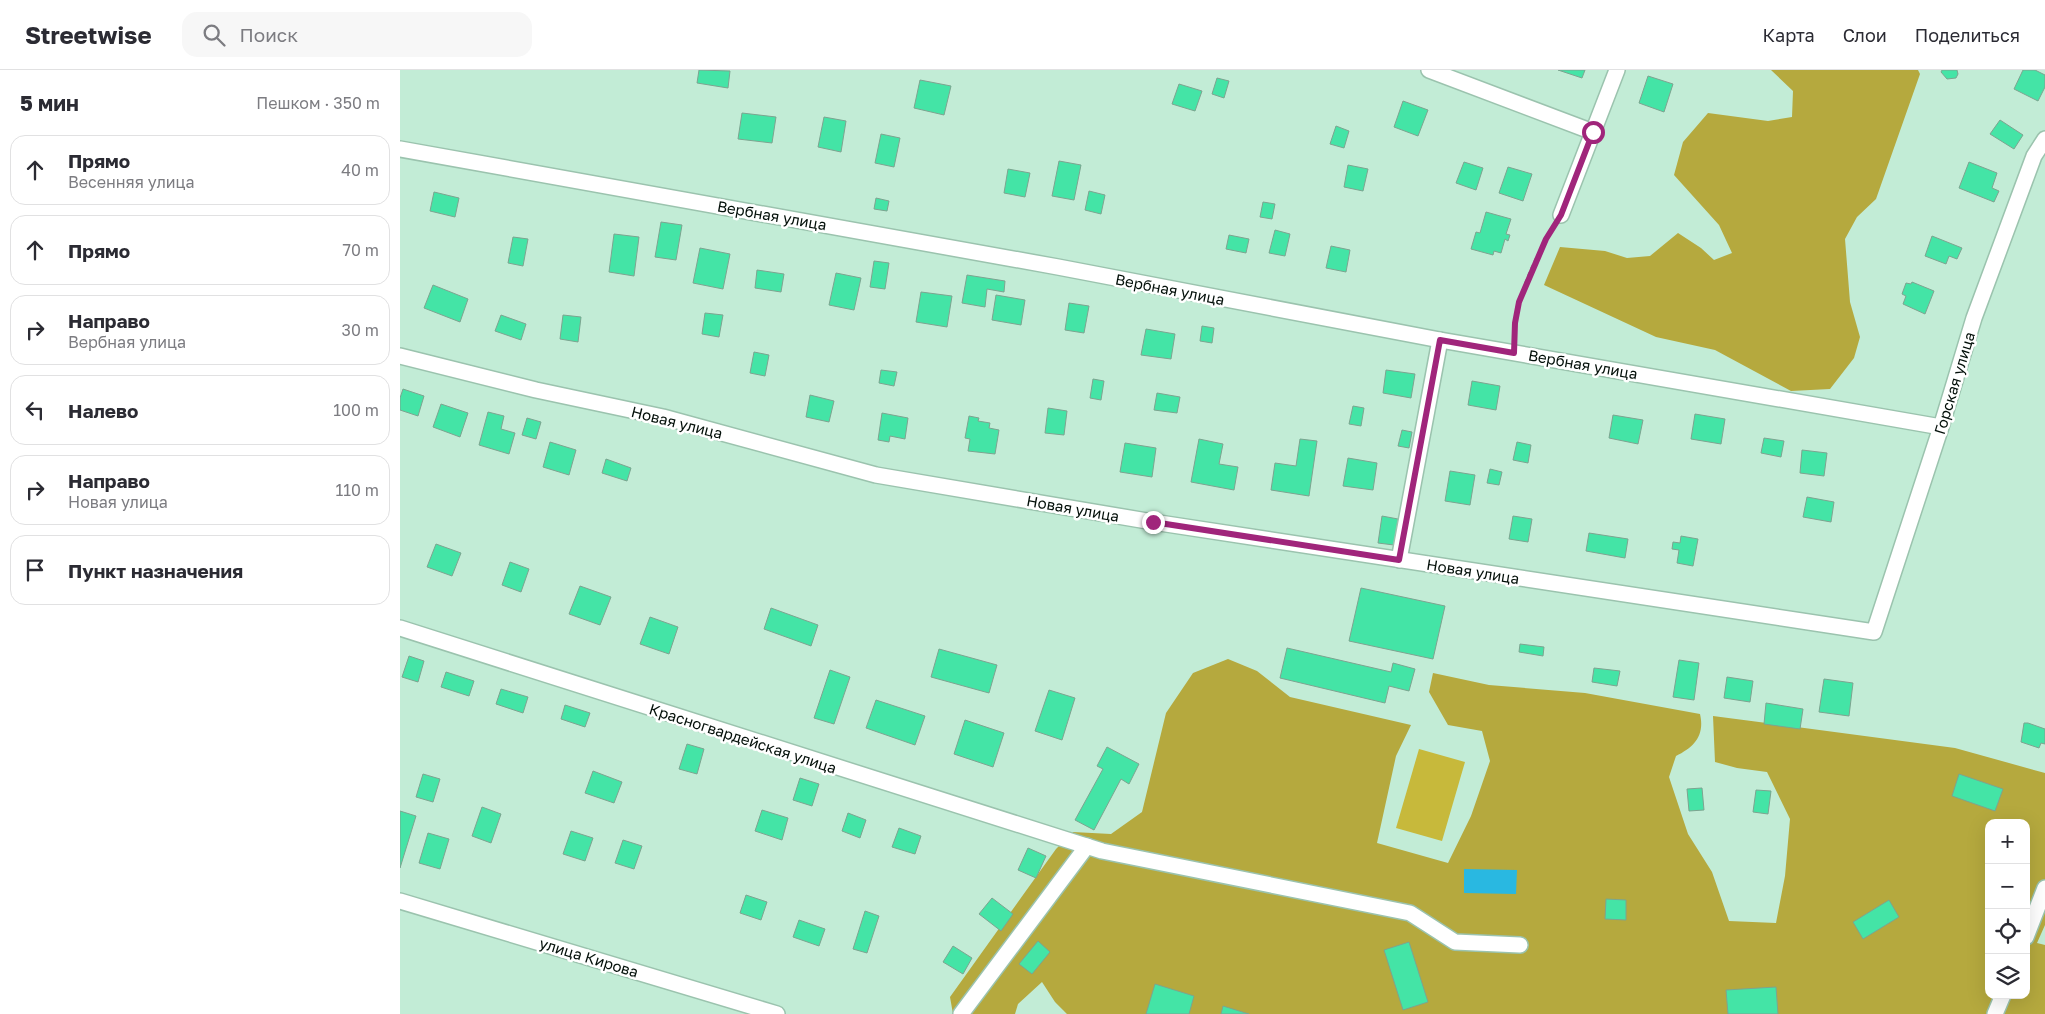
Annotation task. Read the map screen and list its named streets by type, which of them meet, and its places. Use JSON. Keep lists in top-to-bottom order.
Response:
{
  "streets": {
    "street": [
      "Вербная улица",
      "Горская улица",
      "Новая улица",
      "Красногвардейская улица",
      "улица Кирова"
    ]
  },
  "crossings": [
    ["Вербная улица", "Горская улица"],
    ["Горская улица", "Новая улица"]
  ],
  "page": {
    "header": "Streetwise",
    "search": "Поиск",
    "nav": ["Карта", "Слои", "Поделиться"],
    "heading": ["5 мин", "Пешком · 350 m"],
    "list": [
      ["Прямо", "Весенняя улица", "40 m"],
      ["Прямо", "70 m"],
      ["Направо", "Вербная улица", "30 m"],
      ["Налево", "100 m"],
      ["Направо", "Новая улица", "110 m"],
      "Пункт назначения"
    ],
    "map_buttons": ["+", "−"]
  }
}
